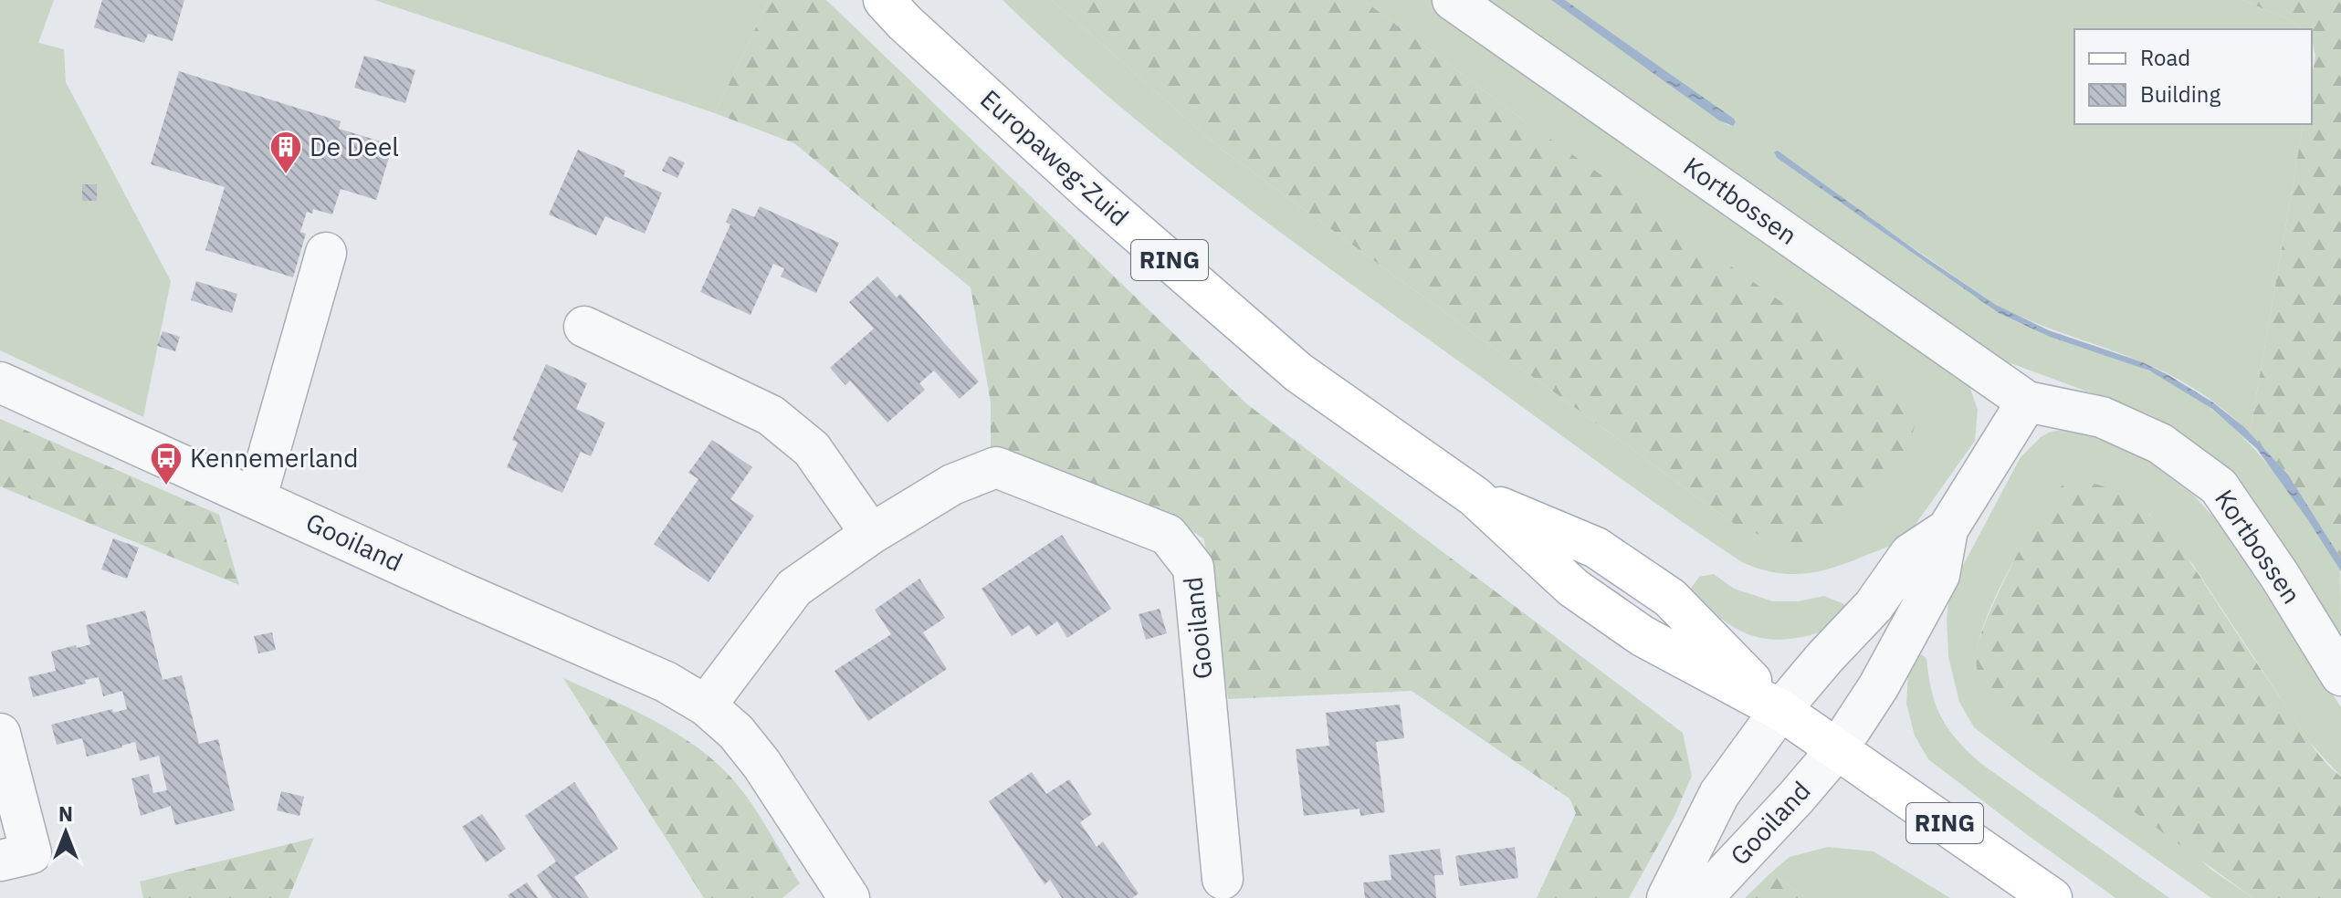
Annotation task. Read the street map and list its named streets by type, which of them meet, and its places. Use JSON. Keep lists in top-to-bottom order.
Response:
{
  "streets": {
    "main road": ["Europaweg-Zuid", "RING"],
    "street": ["Kortbossen", "Gooiland"]
  },
  "crossings": [
    ["Europaweg-Zuid", "Gooiland"]
  ],
  "places": {
    "building": ["De Deel"],
    "bus stop": ["Kennemerland"]
  },
  "legend": ["Road", "Building"],
  "north": "top"
}
